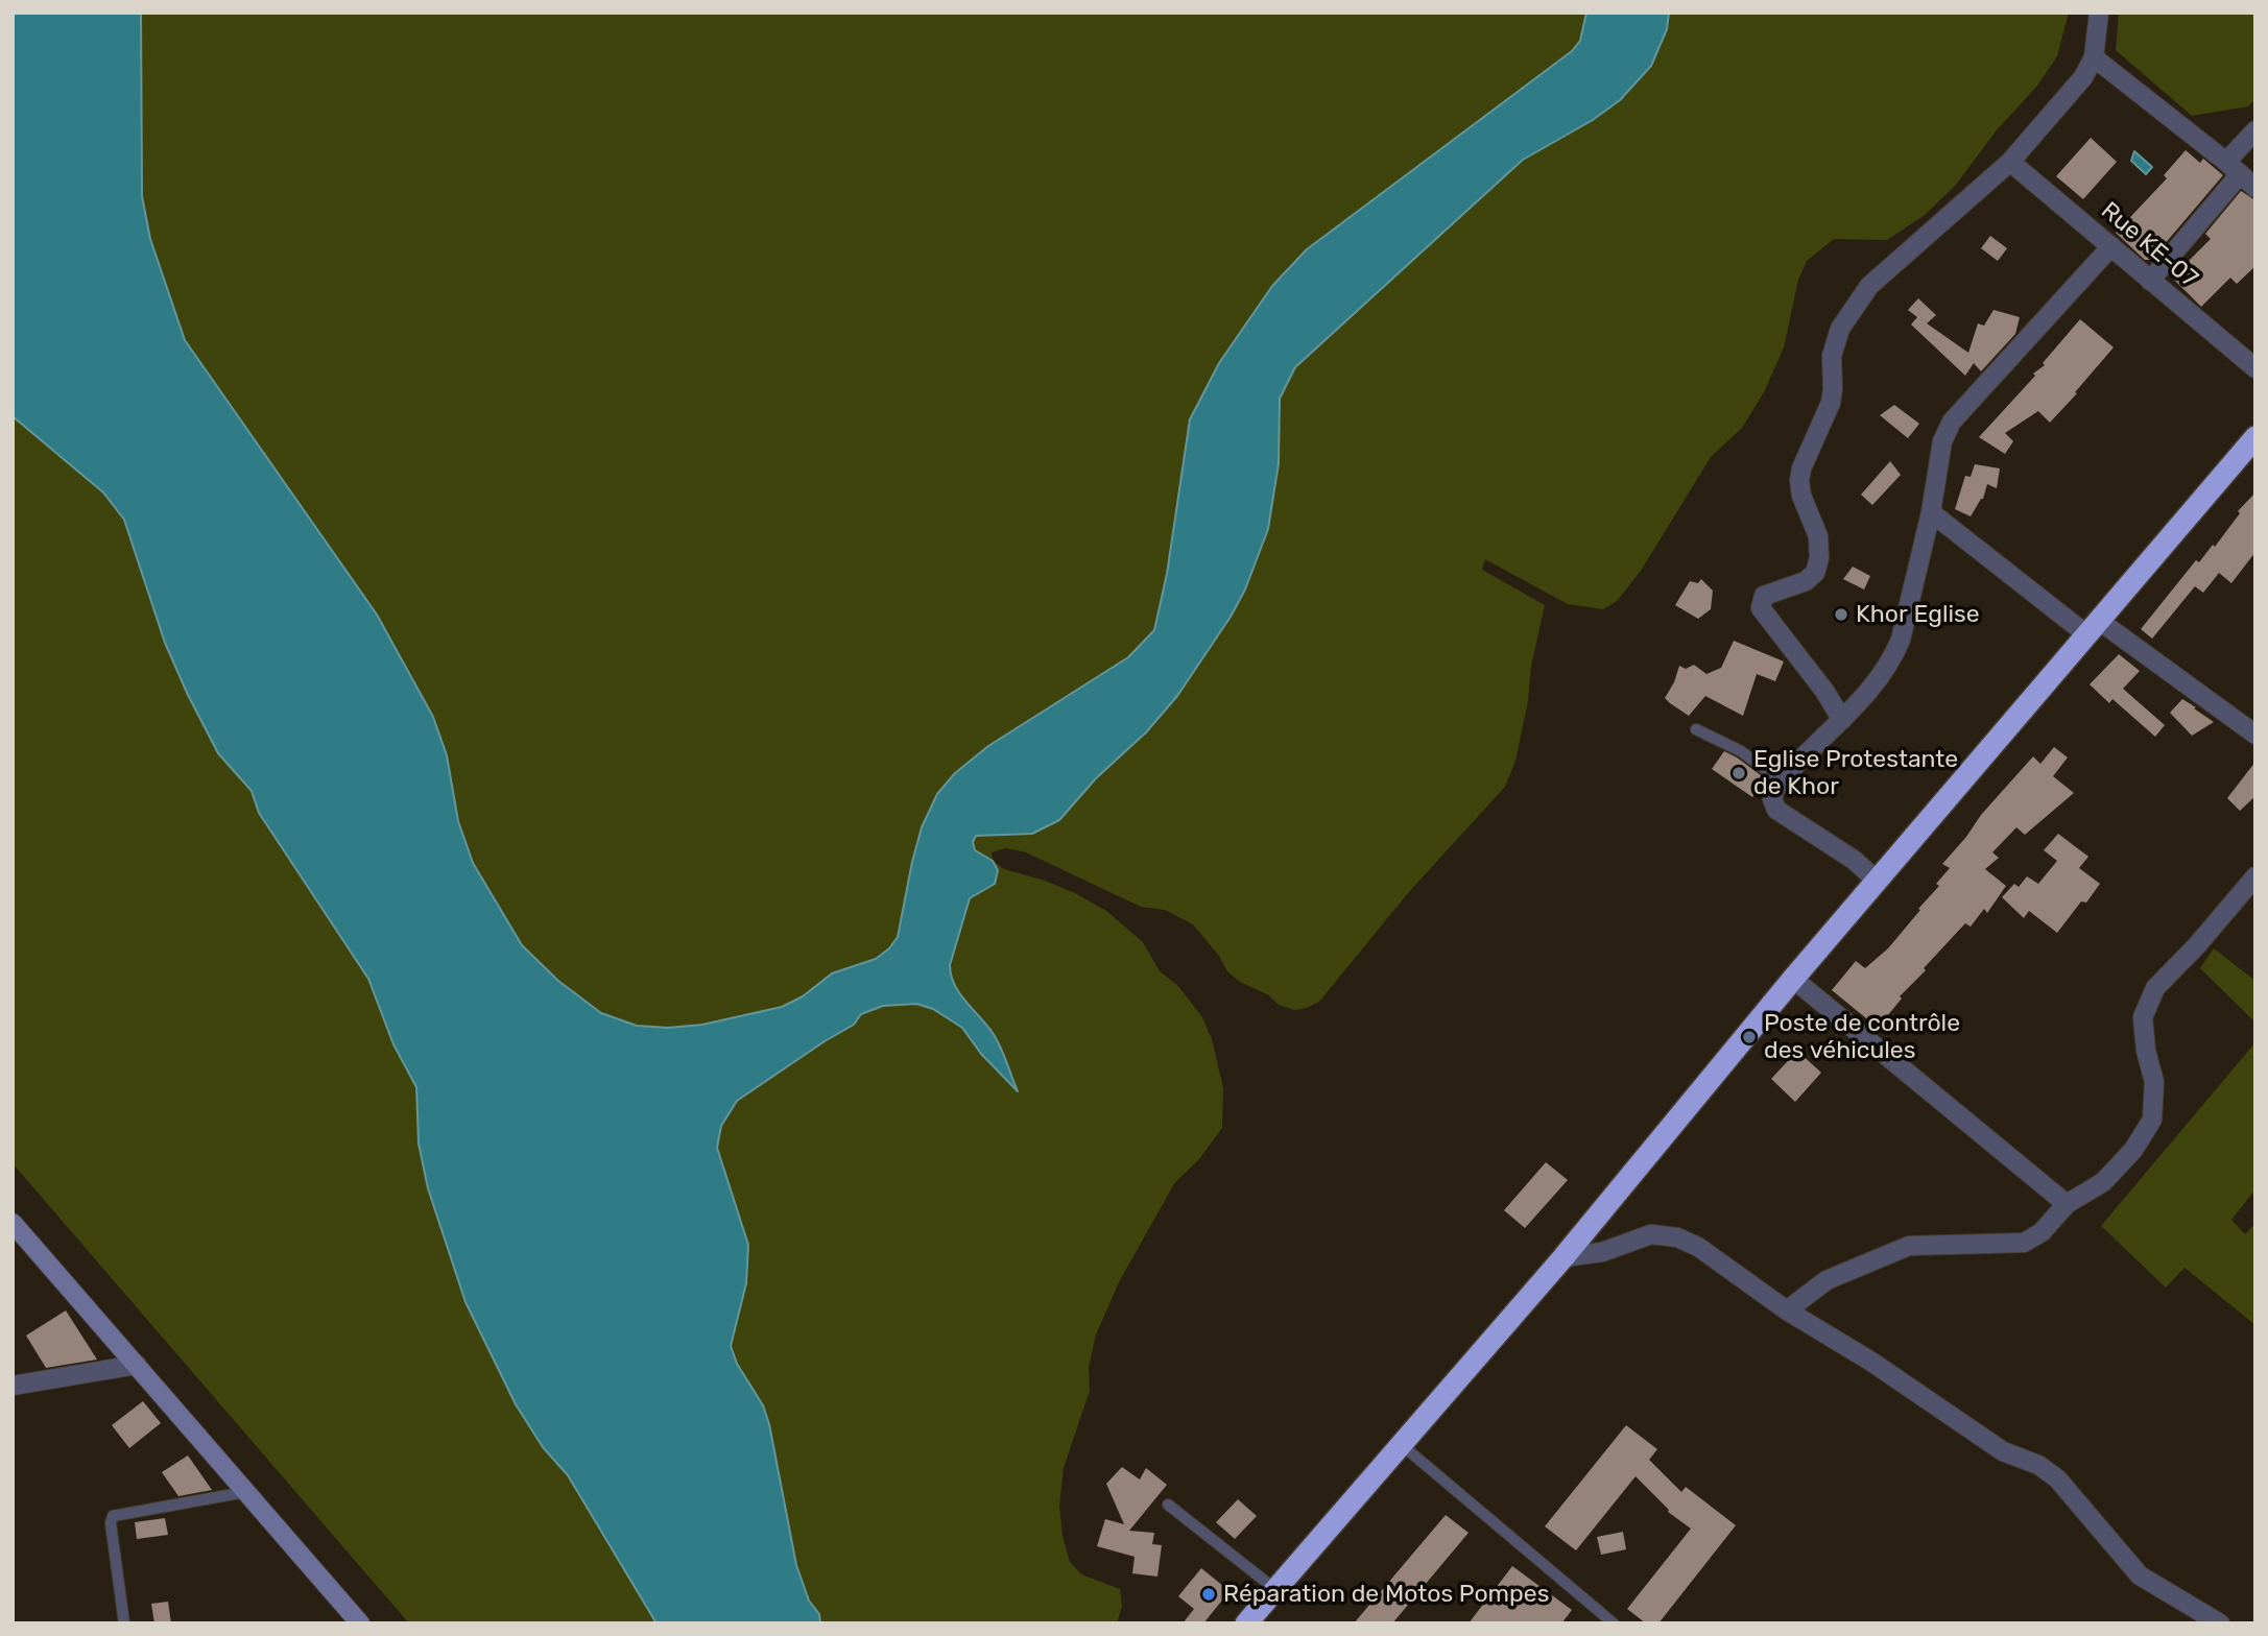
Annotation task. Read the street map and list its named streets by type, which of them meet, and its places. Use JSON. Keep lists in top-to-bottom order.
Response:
{
  "streets": {
    "street": ["Rue KE-07"]
  },
  "places": [
    "Khor Eglise",
    "Eglise Protestante de Khor",
    "Poste de contrôle des véhicules",
    "Réparation de Motos Pompes"
  ]
}
